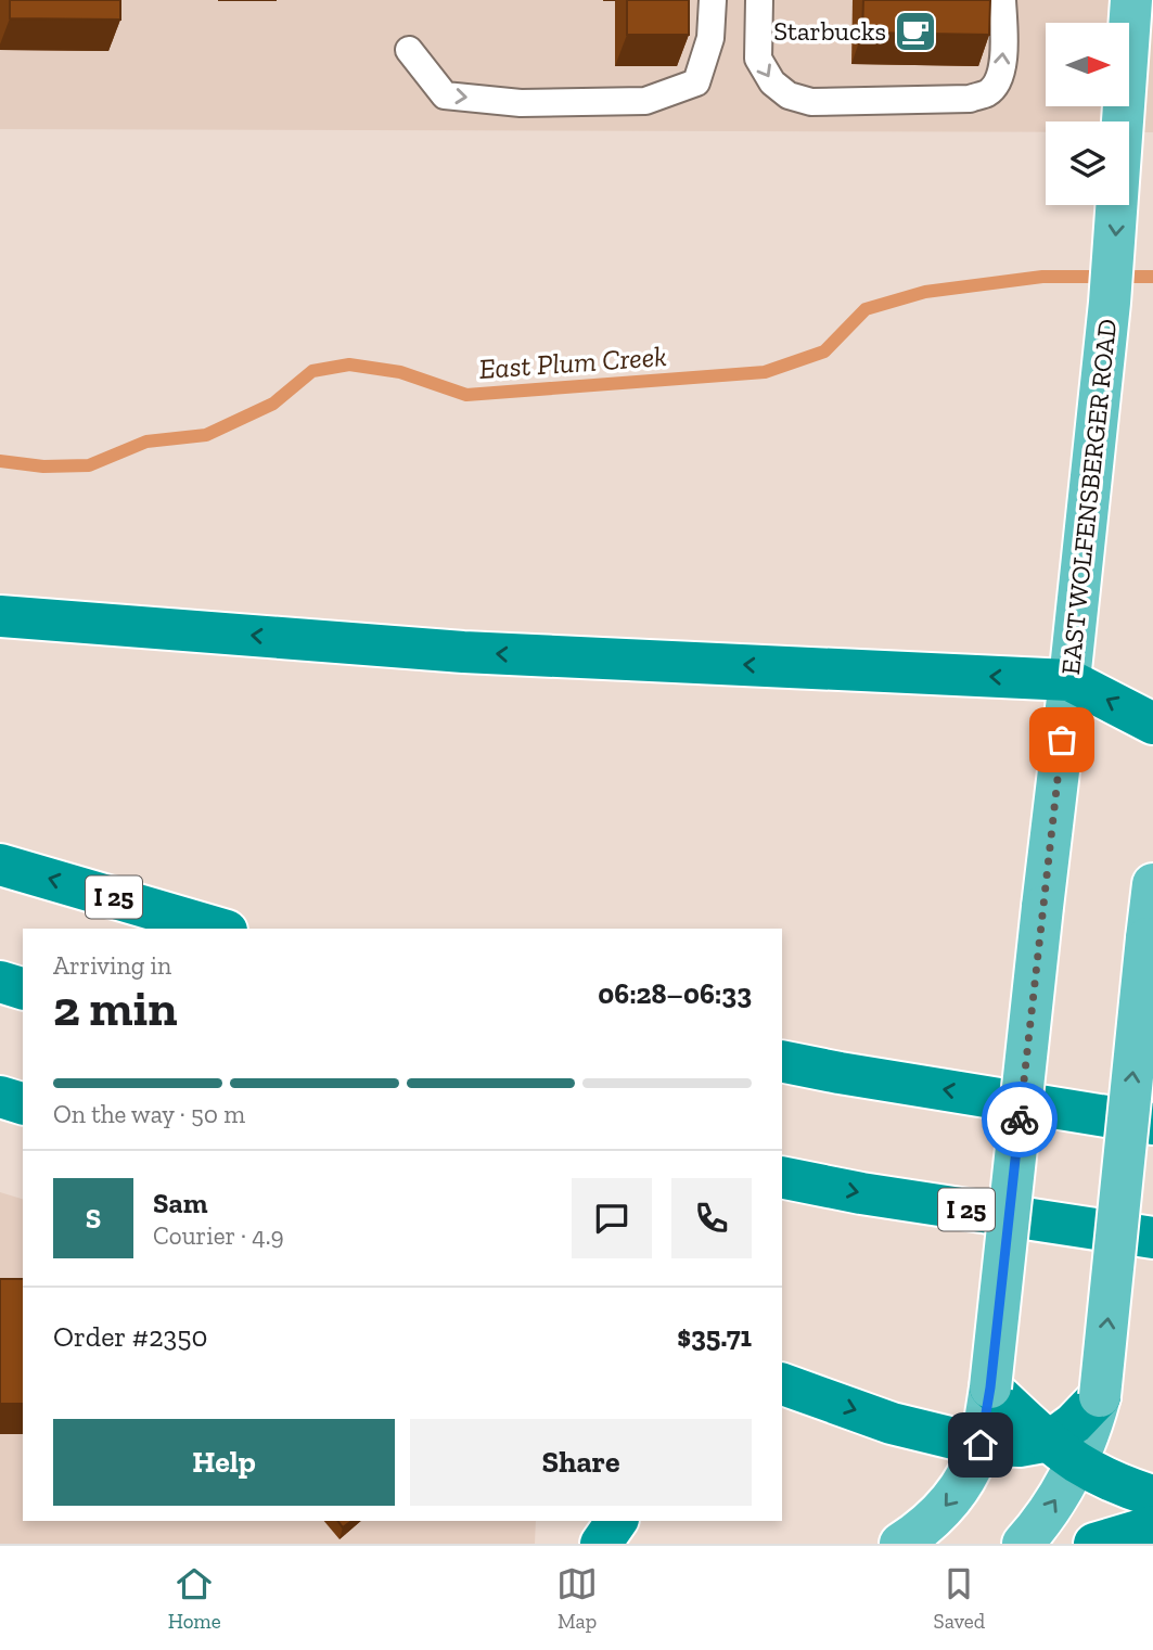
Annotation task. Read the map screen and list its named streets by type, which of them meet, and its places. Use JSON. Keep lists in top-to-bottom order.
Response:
{
  "streets": {
    "highway": ["I 25"],
    "main road": ["EAST WOLFENSBERGER ROAD"]
  },
  "one_way": ["EAST WOLFENSBERGER ROAD"],
  "water": ["East Plum Creek"],
  "places": {
    "cafe": ["Starbucks"]
  },
  "north": "right",
  "page": {
    "heading": ["2 min", "Arriving in", "06:28–06:33"],
    "panel": [
      "Sam",
      "Courier · 4.9",
      "Order #2350",
      "$35.71"
    ],
    "bar": "On the way · 50 m",
    "round": "S",
    "buttons": ["Help", "Share"],
    "tabs": ["Home", "Map", "Saved"]
  }
}
